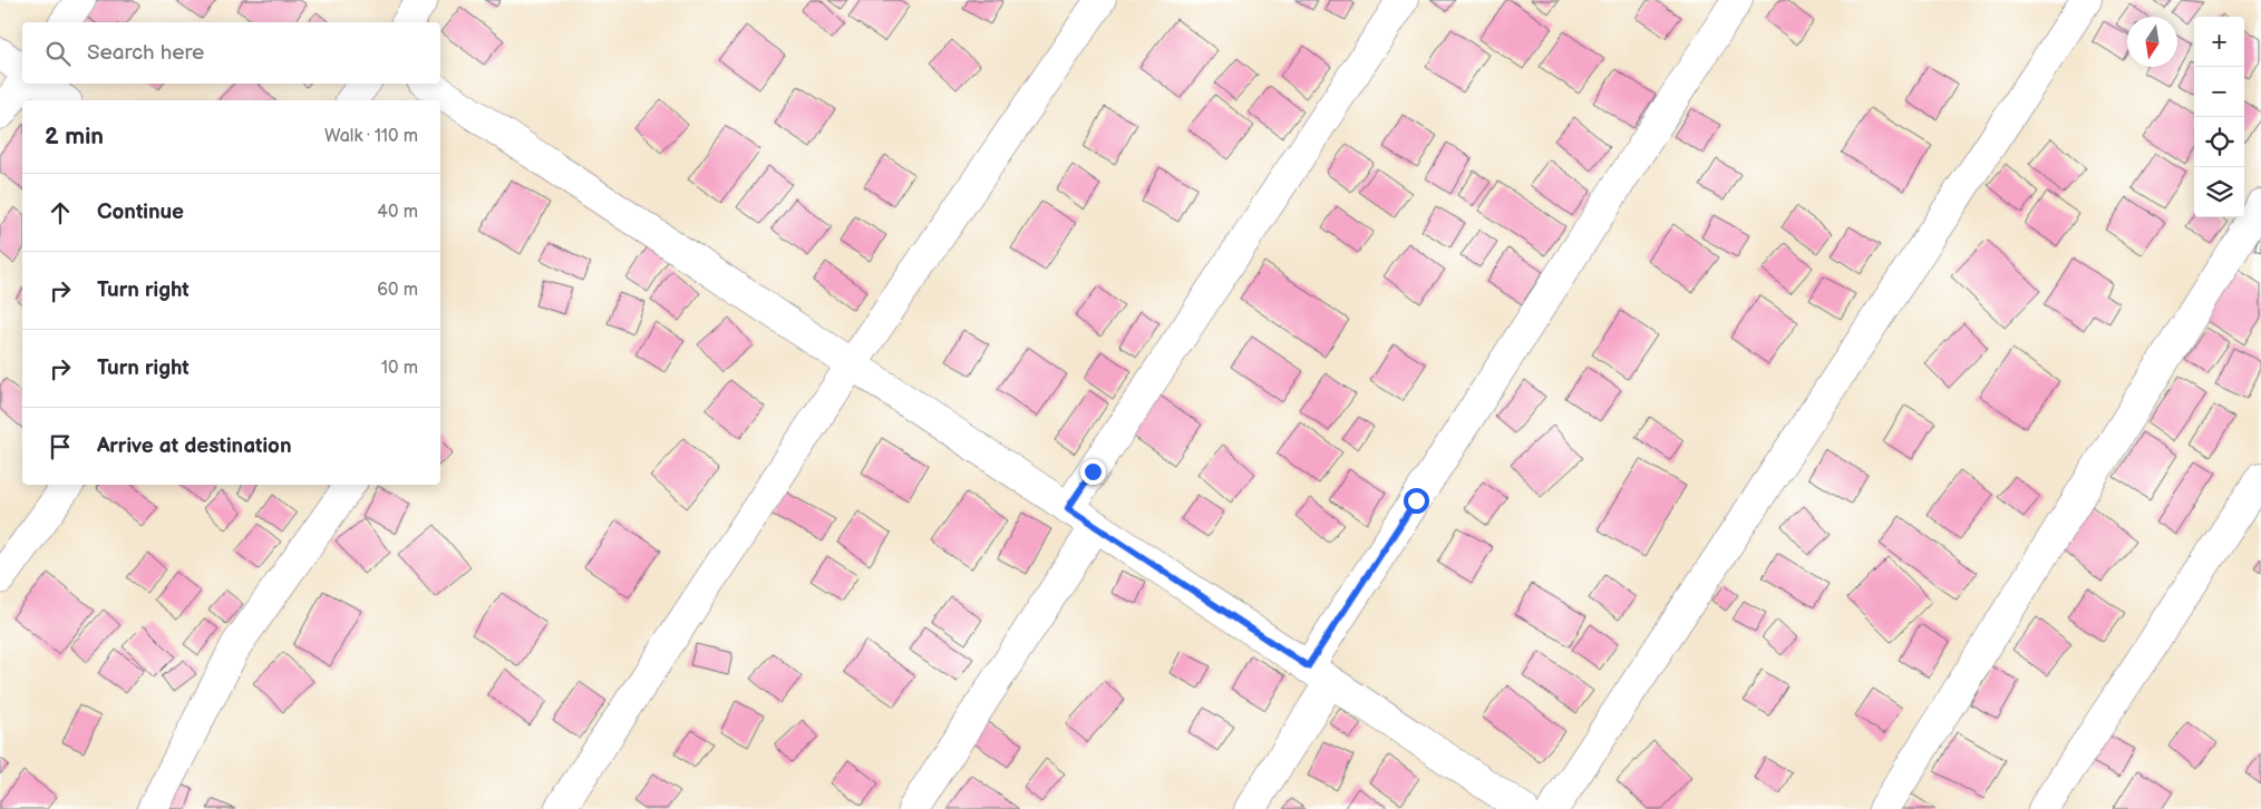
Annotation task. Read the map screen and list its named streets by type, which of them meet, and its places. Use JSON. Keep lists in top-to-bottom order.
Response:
{
  "north": "bottom",
  "page": {
    "map_buttons": ["+", "−"],
    "search": "Search here",
    "heading": ["2 min", "Walk · 110 m"],
    "list": [
      ["Continue", "40 m"],
      ["Turn right", "60 m"],
      ["Turn right", "10 m"],
      "Arrive at destination"
    ]
  }
}
